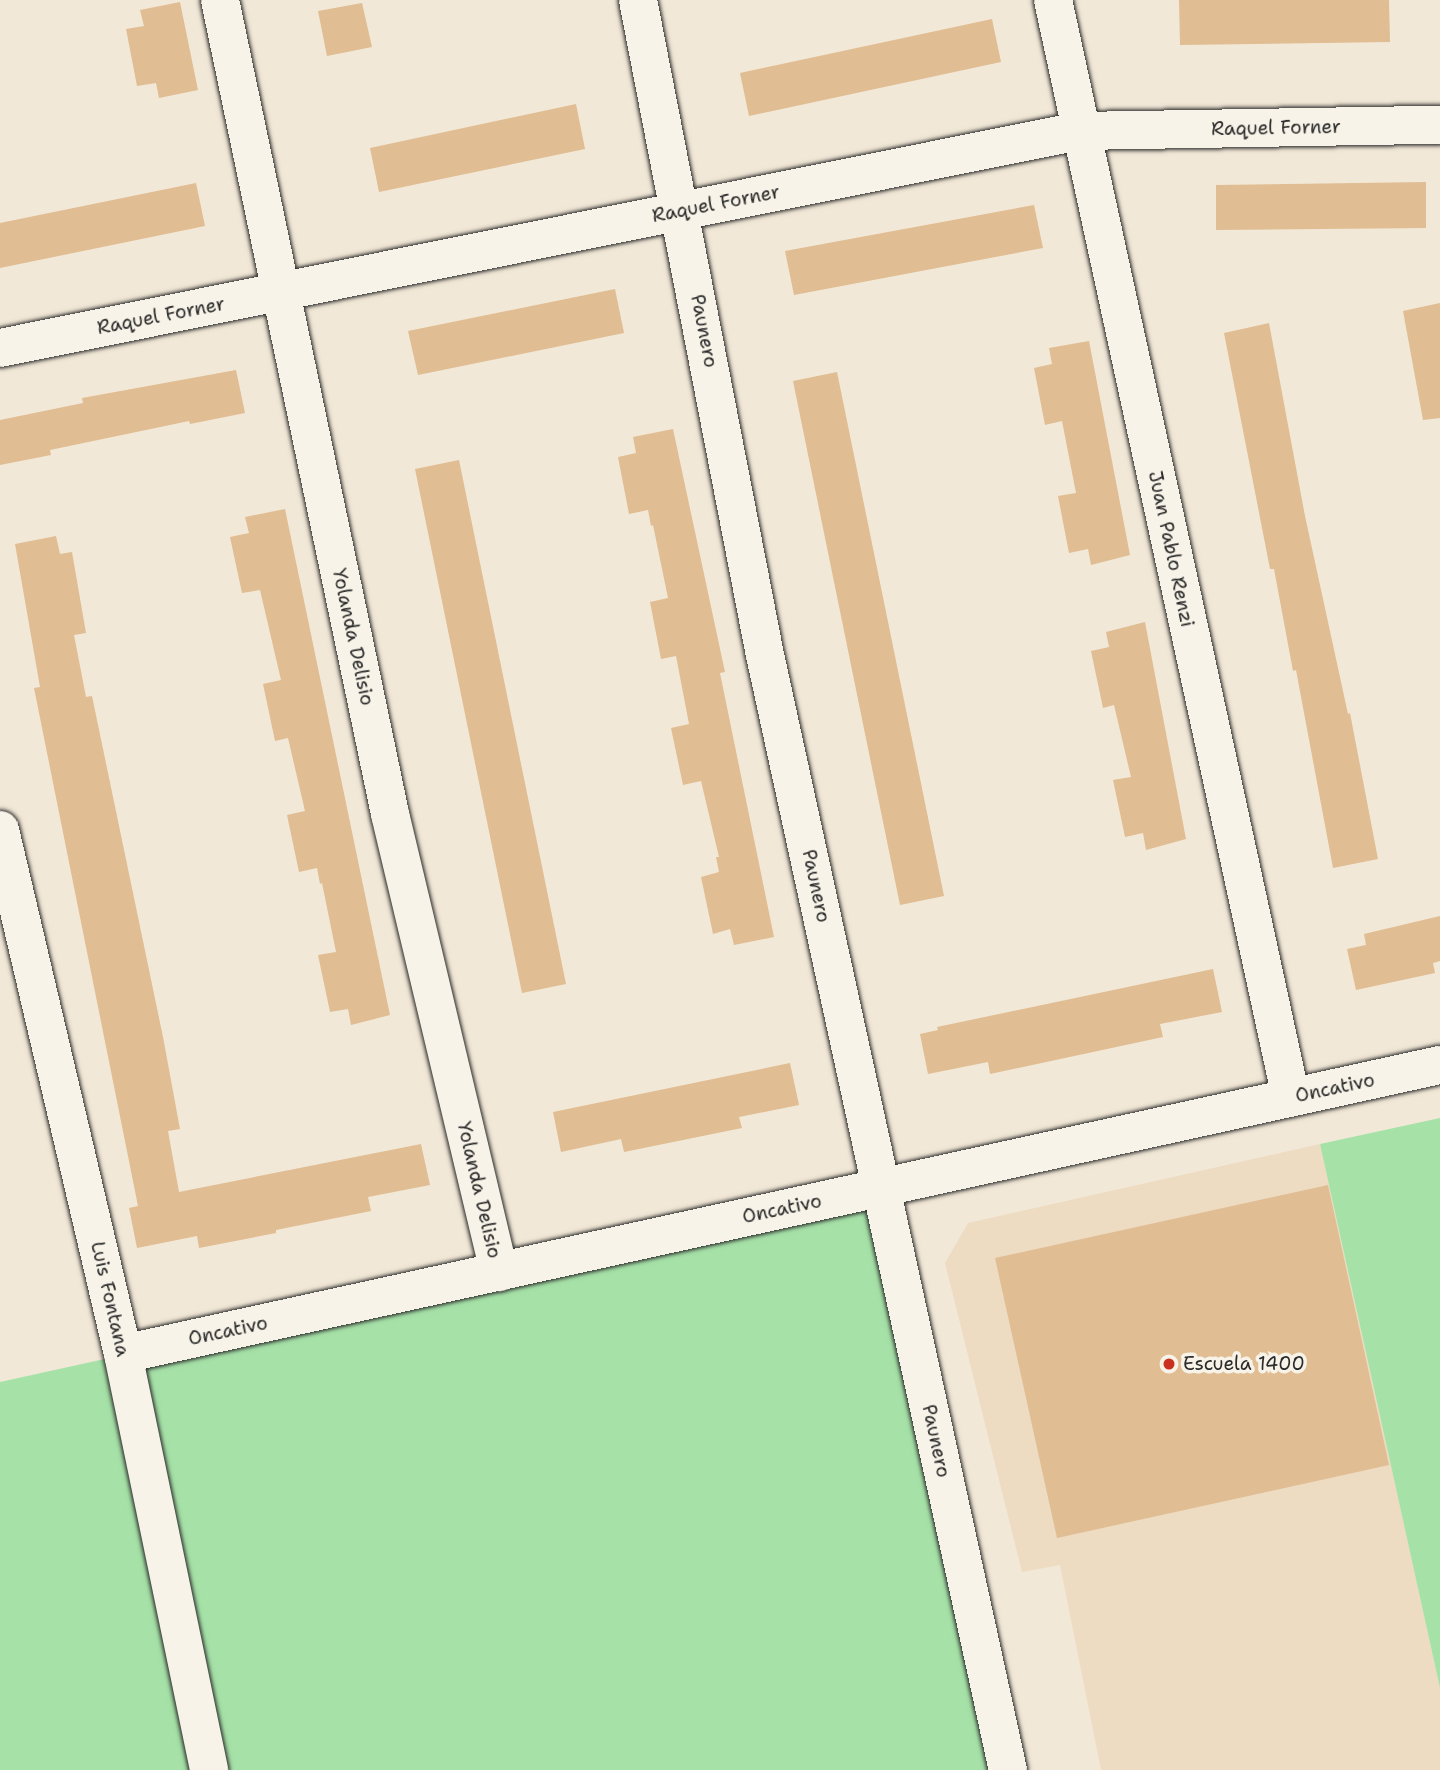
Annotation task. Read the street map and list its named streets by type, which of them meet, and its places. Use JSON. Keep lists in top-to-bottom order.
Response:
{
  "streets": {
    "street": [
      "Raquel Forner",
      "Paunero",
      "Juan Pablo Renzi",
      "Yolanda Delisio",
      "Oncativo",
      "Luis Fontana"
    ]
  },
  "crossings": [
    ["Raquel Forner", "Paunero"],
    ["Raquel Forner", "Juan Pablo Renzi"],
    ["Raquel Forner", "Yolanda Delisio"],
    ["Paunero", "Oncativo"],
    ["Juan Pablo Renzi", "Oncativo"],
    ["Yolanda Delisio", "Oncativo"],
    ["Oncativo", "Luis Fontana"]
  ],
  "places": ["Escuela 1400"]
}
